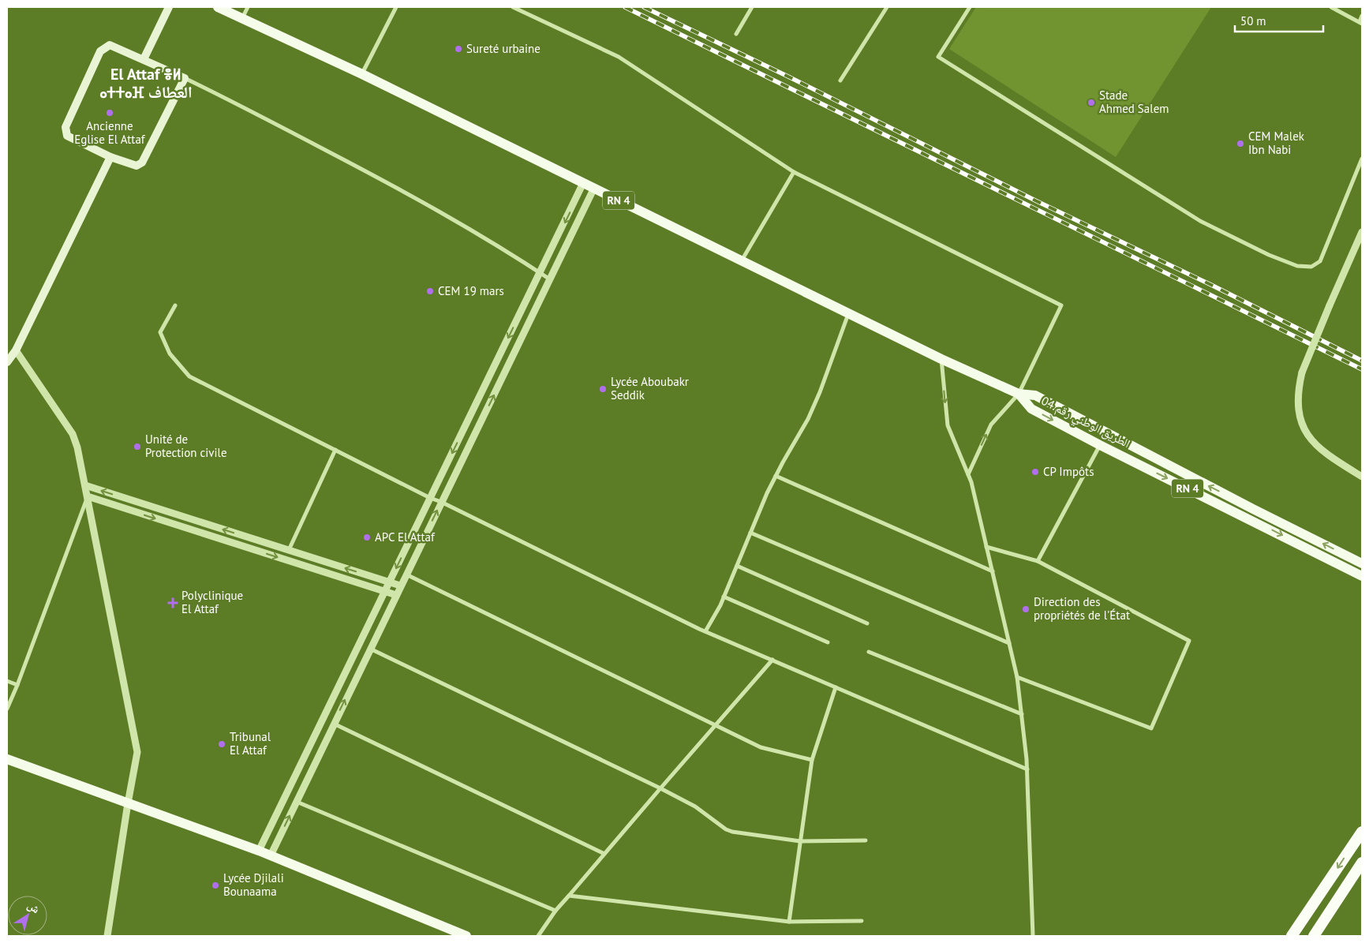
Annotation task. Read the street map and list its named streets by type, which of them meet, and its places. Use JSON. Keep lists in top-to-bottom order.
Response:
{
  "streets": {
    "main road": ["RN 4", "الطريق الوطني رقم 04"]
  },
  "crossings": [
    ["RN 4", "الطريق الوطني رقم 04"]
  ],
  "districts": ["El Attaf ⴻⵍ ⴰⵜⵜⴰⴼ العطاف"],
  "places": {
    "other": [
      "Sureté urbaine",
      "Stade Ahmed Salem",
      "Ancienne Eglise El Attaf",
      "CEM Malek Ibn Nabi",
      "CEM 19 mars",
      "Lycée Aboubakr Seddik",
      "Unité de Protection civile",
      "CP Impôts",
      "APC El Attaf",
      "Direction des propriétés de l'État",
      "Tribunal El Attaf",
      "Lycée Djilali Bounaama"
    ],
    "health": ["Polyclinique El Attaf"]
  },
  "scale_bar": "50 m",
  "north": "top right"
}
